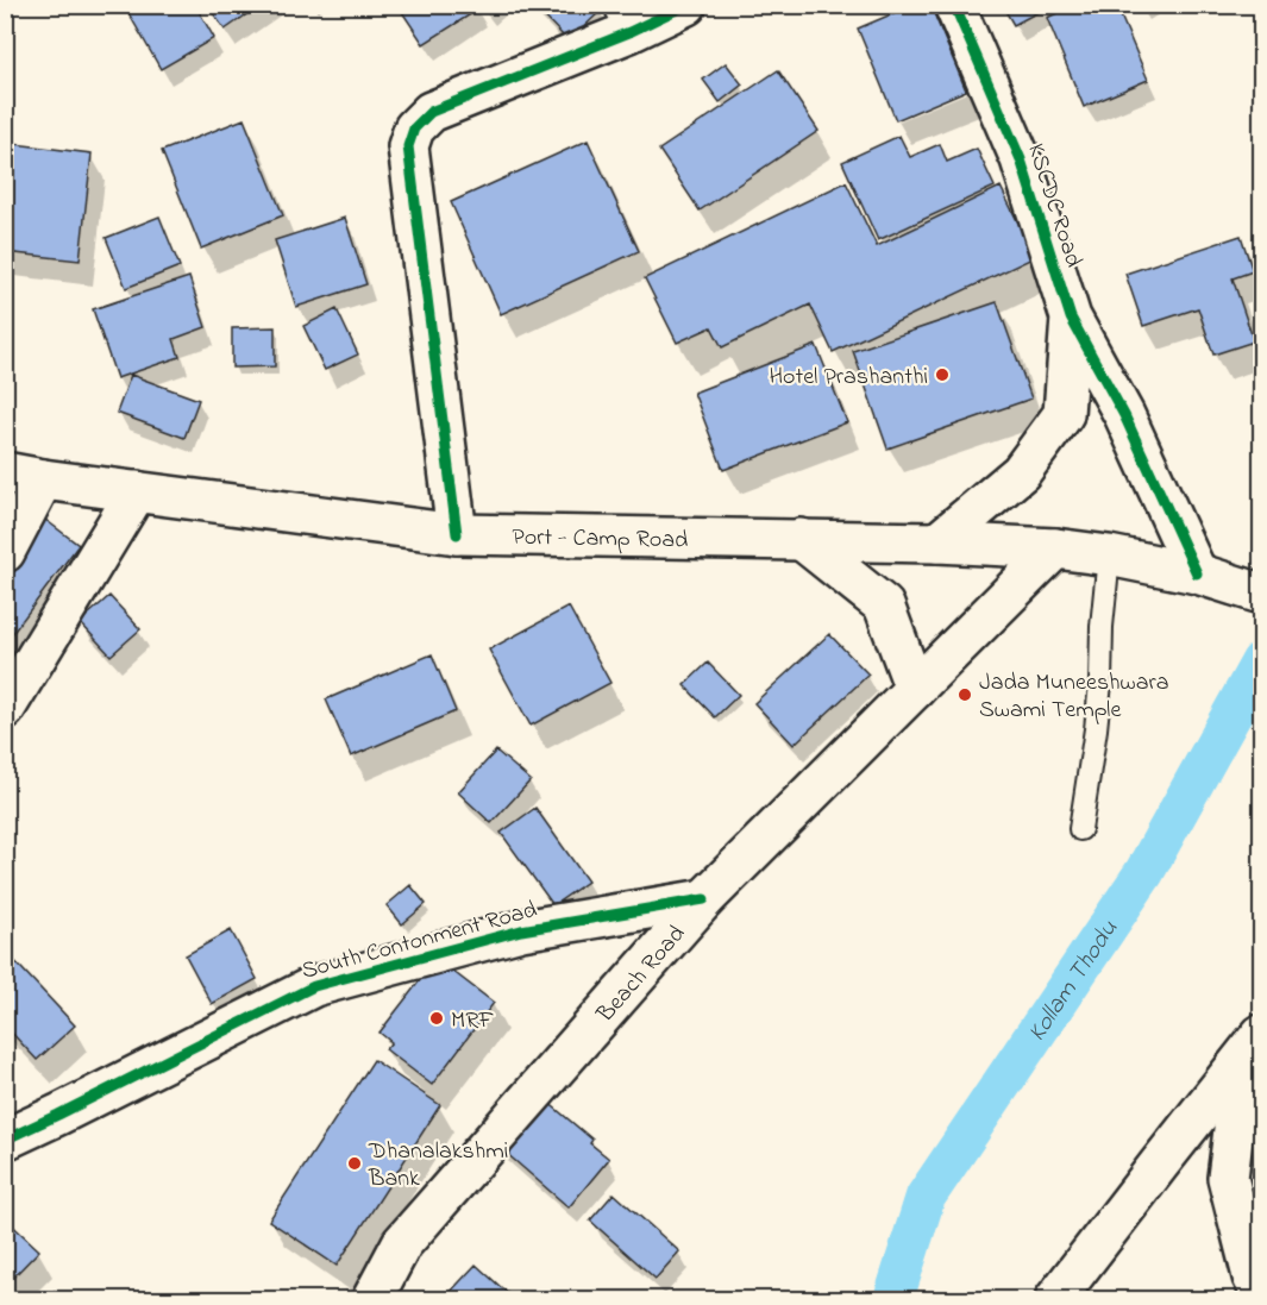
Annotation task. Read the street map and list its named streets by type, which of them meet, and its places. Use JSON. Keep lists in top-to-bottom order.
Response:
{
  "streets": {
    "street": [
      "KSCDC Road",
      "Port - Camp Road",
      "South Contonment Road",
      "Beach Road"
    ]
  },
  "crossings": [
    ["KSCDC Road", "Port - Camp Road"],
    ["Port - Camp Road", "Beach Road"],
    ["South Contonment Road", "Beach Road"]
  ],
  "water": ["Kollam Thodu"],
  "places": [
    "Hotel Prashanthi",
    "Jada Muneeshwara Swami Temple",
    "MRF",
    "Dhanalakshmi Bank"
  ]
}
